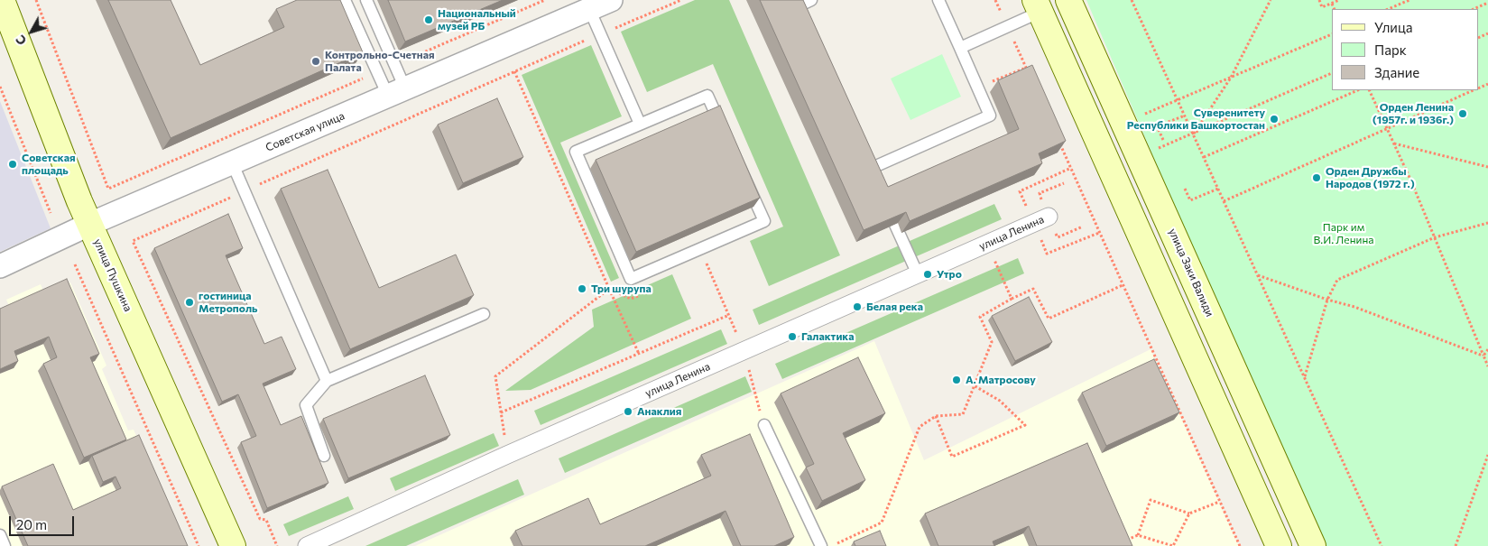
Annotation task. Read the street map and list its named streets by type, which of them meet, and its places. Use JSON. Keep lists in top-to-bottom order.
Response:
{
  "streets": {
    "main road": ["улица Заки Валиди", "улица Пушкина"],
    "street": ["Советская улица", "улица Ленина"]
  },
  "crossings": [
    ["Советская улица", "улица Пушкина"]
  ],
  "parks": ["Парк им В.И. Ленина"],
  "places": [
    "Национальный музей РБ",
    "Контрольно-Счетная Палата",
    "Орден Ленина (1957г. и 1936г.)",
    "Суверенитету Республики Башкортостан",
    "Советская площадь",
    "Орден Дружбы Народов (1972 г.)",
    "Утро",
    "Три шурупа",
    "гостиница Метрополь",
    "Белая река",
    "Галактика",
    "А. Матросову",
    "Анаклия"
  ],
  "legend": ["Улица", "Парк", "Здание"],
  "scale_bar": "20 m",
  "north": "bottom left"
}
